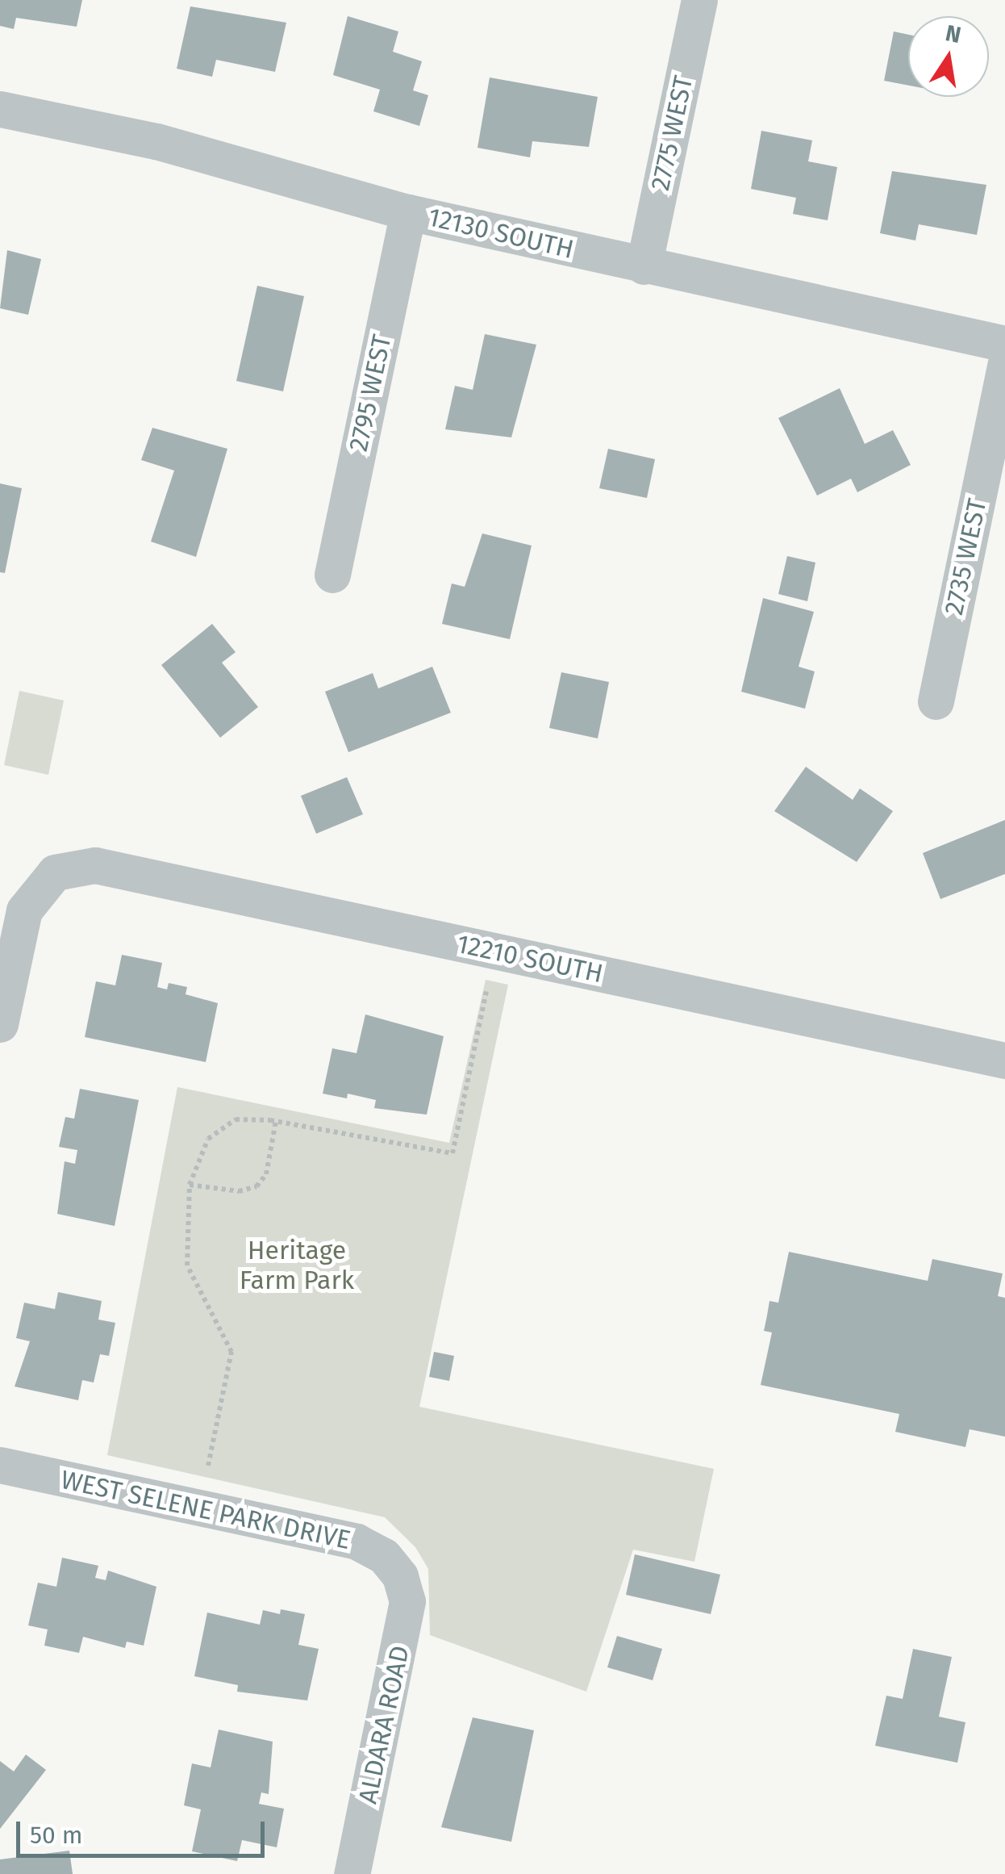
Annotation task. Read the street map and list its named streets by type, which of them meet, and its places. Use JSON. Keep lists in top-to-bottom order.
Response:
{
  "streets": {
    "street": [
      "2775 WEST",
      "12130 SOUTH",
      "2795 WEST",
      "2735 WEST",
      "12210 SOUTH",
      "WEST SELENE PARK DRIVE",
      "ALDARA ROAD"
    ]
  },
  "crossings": [
    ["2775 WEST", "12130 SOUTH"],
    ["12130 SOUTH", "2795 WEST"],
    ["WEST SELENE PARK DRIVE", "ALDARA ROAD"]
  ],
  "parks": ["Heritage Farm Park"],
  "scale_bar": "50 m",
  "north": "top"
}
